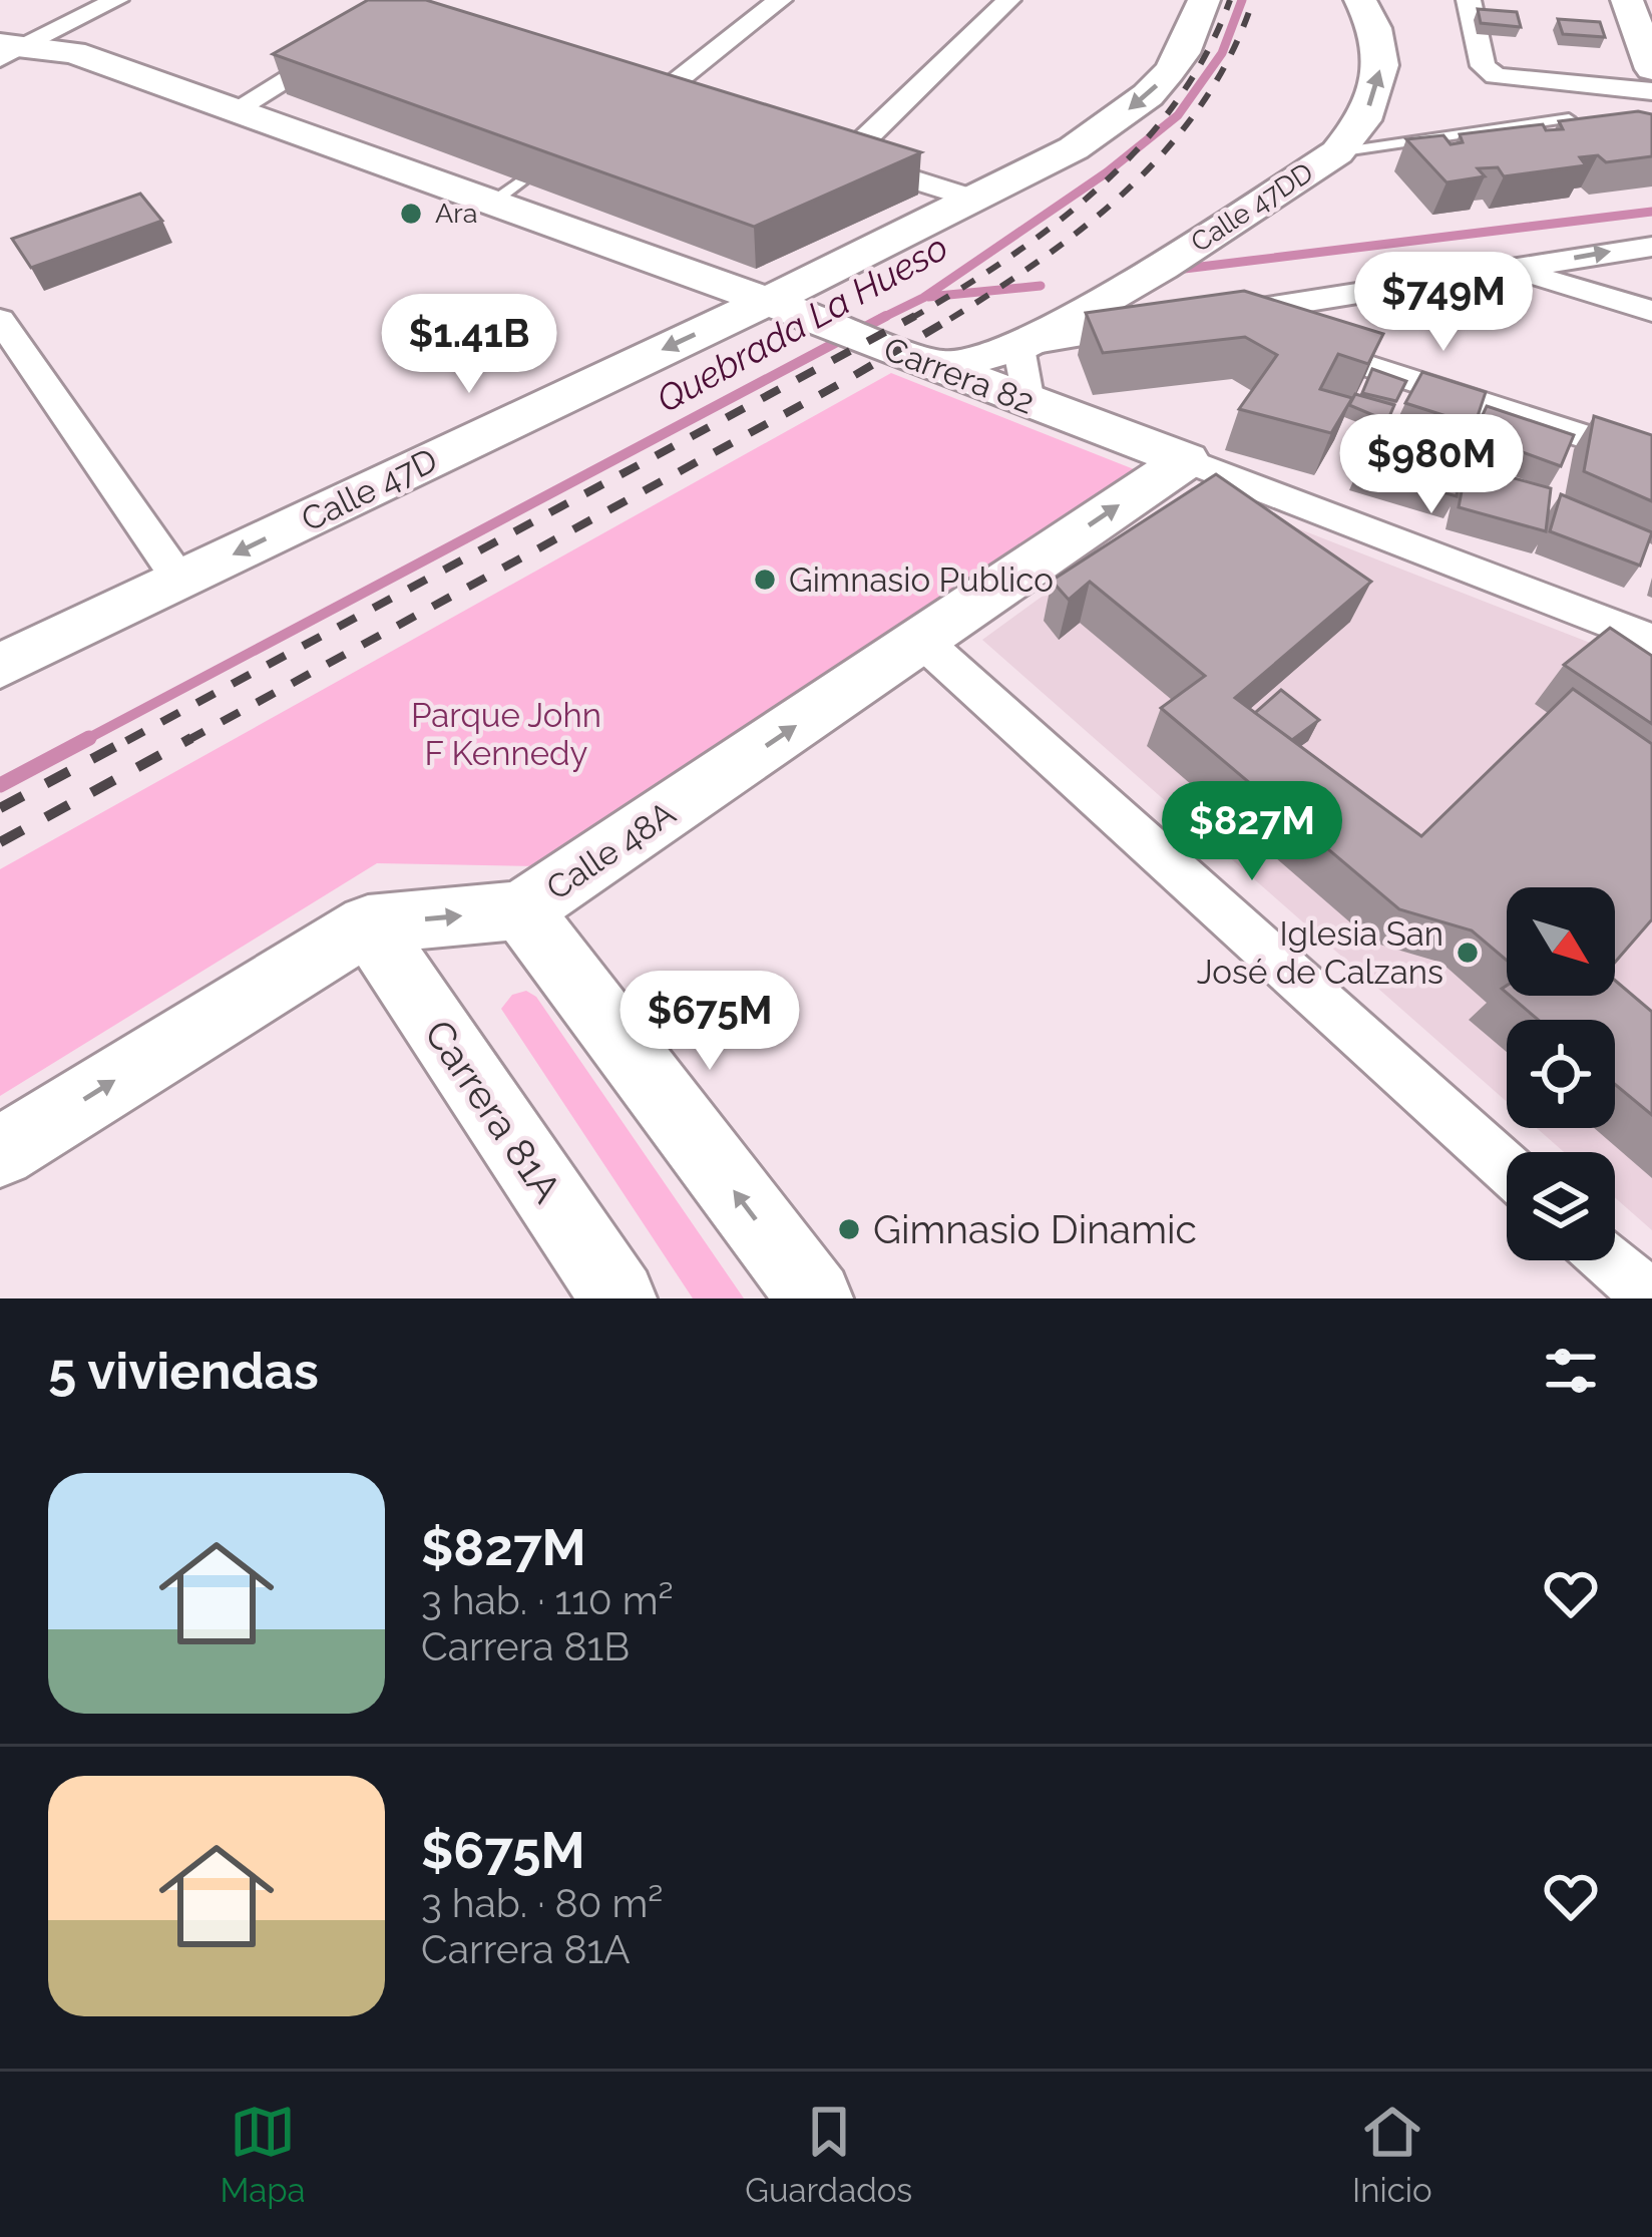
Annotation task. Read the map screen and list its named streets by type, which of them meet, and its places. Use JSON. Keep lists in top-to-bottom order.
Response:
{
  "streets": {
    "street": [
      "Calle 47DD",
      "Carrera 82",
      "Calle 47D",
      "Calle 48A",
      "Carrera 81A"
    ]
  },
  "crossings": [
    ["Calle 47DD", "Carrera 82"],
    ["Carrera 82", "Calle 47D"],
    ["Carrera 82", "Calle 48A"],
    ["Calle 48A", "Carrera 81A"]
  ],
  "one_way": ["Calle 48A"],
  "water": ["Quebrada La Hueso"],
  "parks": ["Parque John F Kennedy"],
  "places": [
    "Ara",
    "Gimnasio Publico",
    "Iglesia San José de Calzans",
    "Gimnasio Dinamic"
  ],
  "north": "bottom right",
  "page": {
    "price": [
      "$749M",
      "$1.41B",
      "$980M",
      "$827M",
      "$675M"
    ],
    "heading": "5 viviendas",
    "list": [
      {
        "name": "$827M",
        "note": "3 hab. · 110 m² · Carrera 81B"
      },
      {
        "name": "$675M",
        "note": "3 hab. · 80 m² · Carrera 81A"
      }
    ],
    "tabs": ["Mapa", "Guardados", "Inicio"]
  }
}
